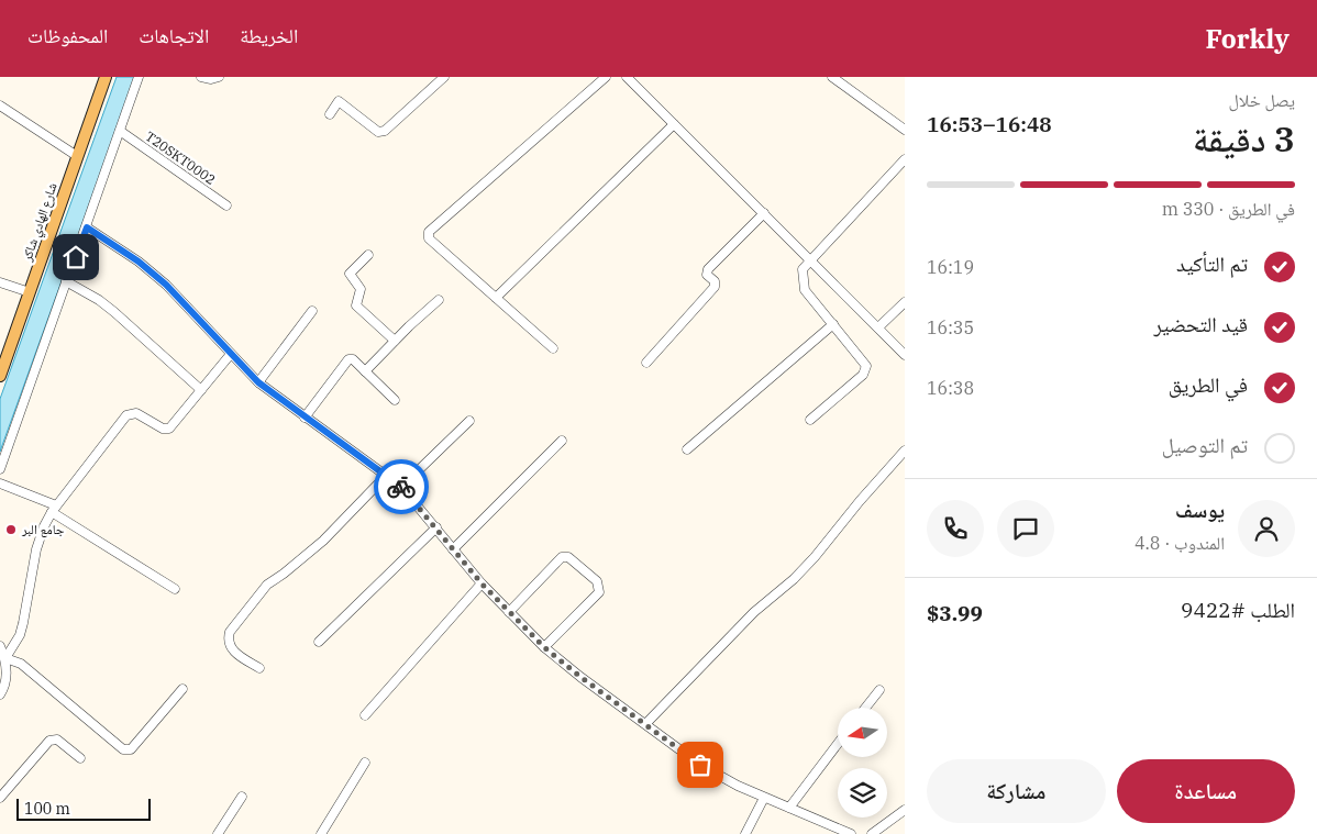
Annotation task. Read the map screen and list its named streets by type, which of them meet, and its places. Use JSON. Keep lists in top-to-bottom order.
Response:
{
  "streets": {
    "main road": ["شارع الهادي شاكر"],
    "street": ["T20SKT0002"]
  },
  "places": ["جامع البر"],
  "scale_bar": "100 m",
  "north": "left",
  "page": {
    "header": "Forkly",
    "nav": ["الخريطة", "الاتجاهات", "المحفوظات"],
    "heading": ["3 دقيقة", "يصل خلال", "16:48–16:53"],
    "panel": [
      "يوسف",
      "المندوب · 4.8",
      "الطلب #9422",
      "$3.99"
    ],
    "bar": "في الطريق · 330 m",
    "list": [
      ["تم التأكيد", "16:19"],
      ["قيد التحضير", "16:35"],
      ["في الطريق", "16:38"],
      "تم التوصيل"
    ],
    "buttons": ["مساعدة", "مشاركة"],
    "scale": "100 m"
  }
}
